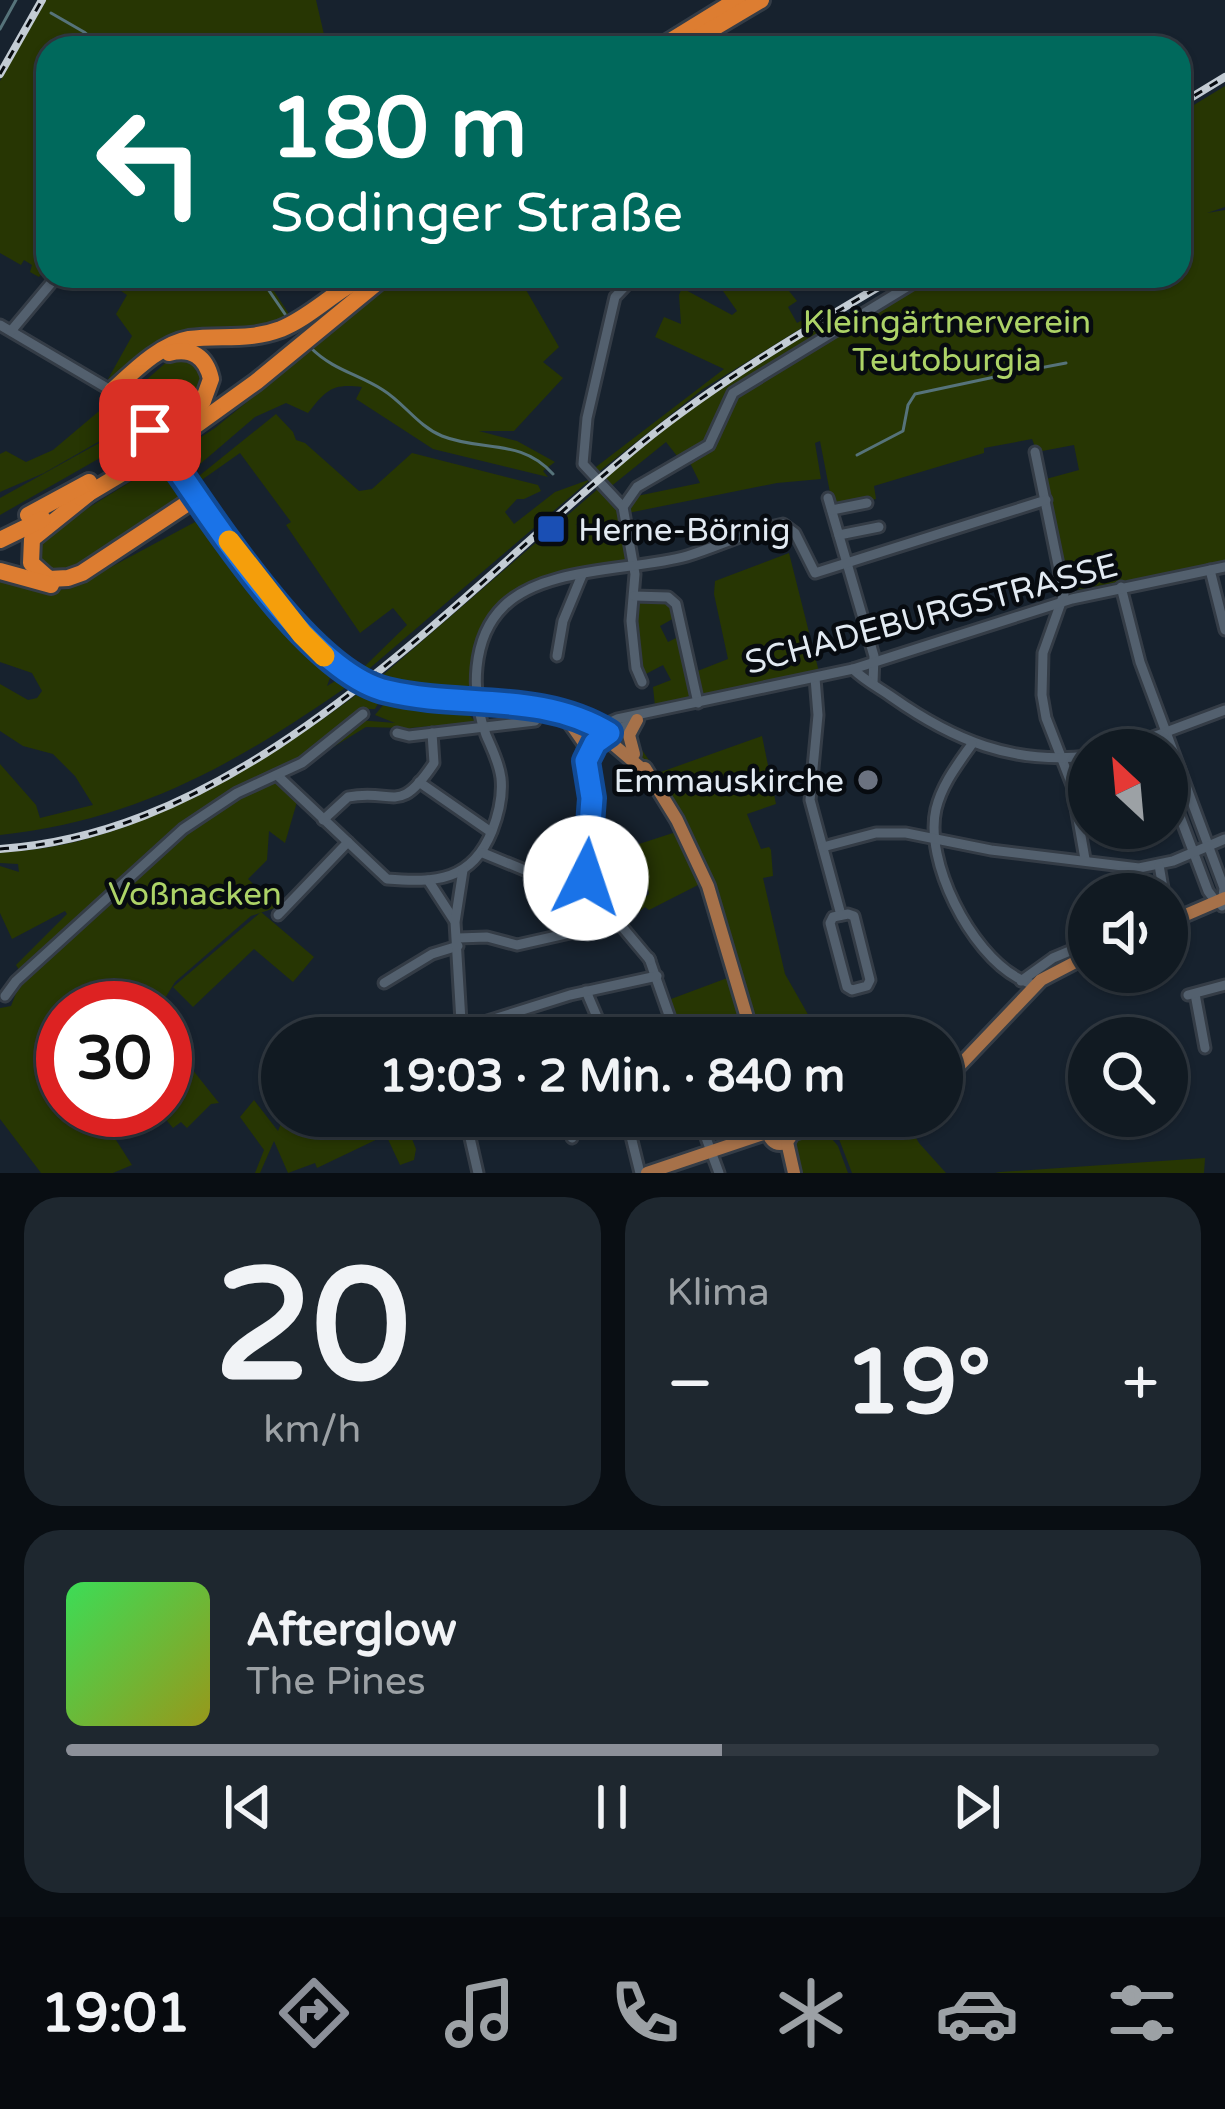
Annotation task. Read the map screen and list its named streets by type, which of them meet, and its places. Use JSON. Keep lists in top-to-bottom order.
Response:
{
  "streets": {
    "street": ["SCHADEBURGSTRASSE"]
  },
  "parks": ["Kleingärtnerverein Teutoburgia", "Voßnacken"],
  "places": {
    "transit": ["Herne-Börnig"],
    "other": ["Emmauskirche"]
  },
  "north": "top left",
  "page": {
    "turn": ["180 m", "Sodinger Straße"],
    "limit": "30",
    "trip": "19:03 · 2 Min. · 840 m",
    "tile": [
      ["20", "km/h"],
      "Klima"
    ],
    "heat": ["−", "19°", "+"],
    "song": ["Afterglow", "The Pines"],
    "tabs": "19:01"
  }
}
